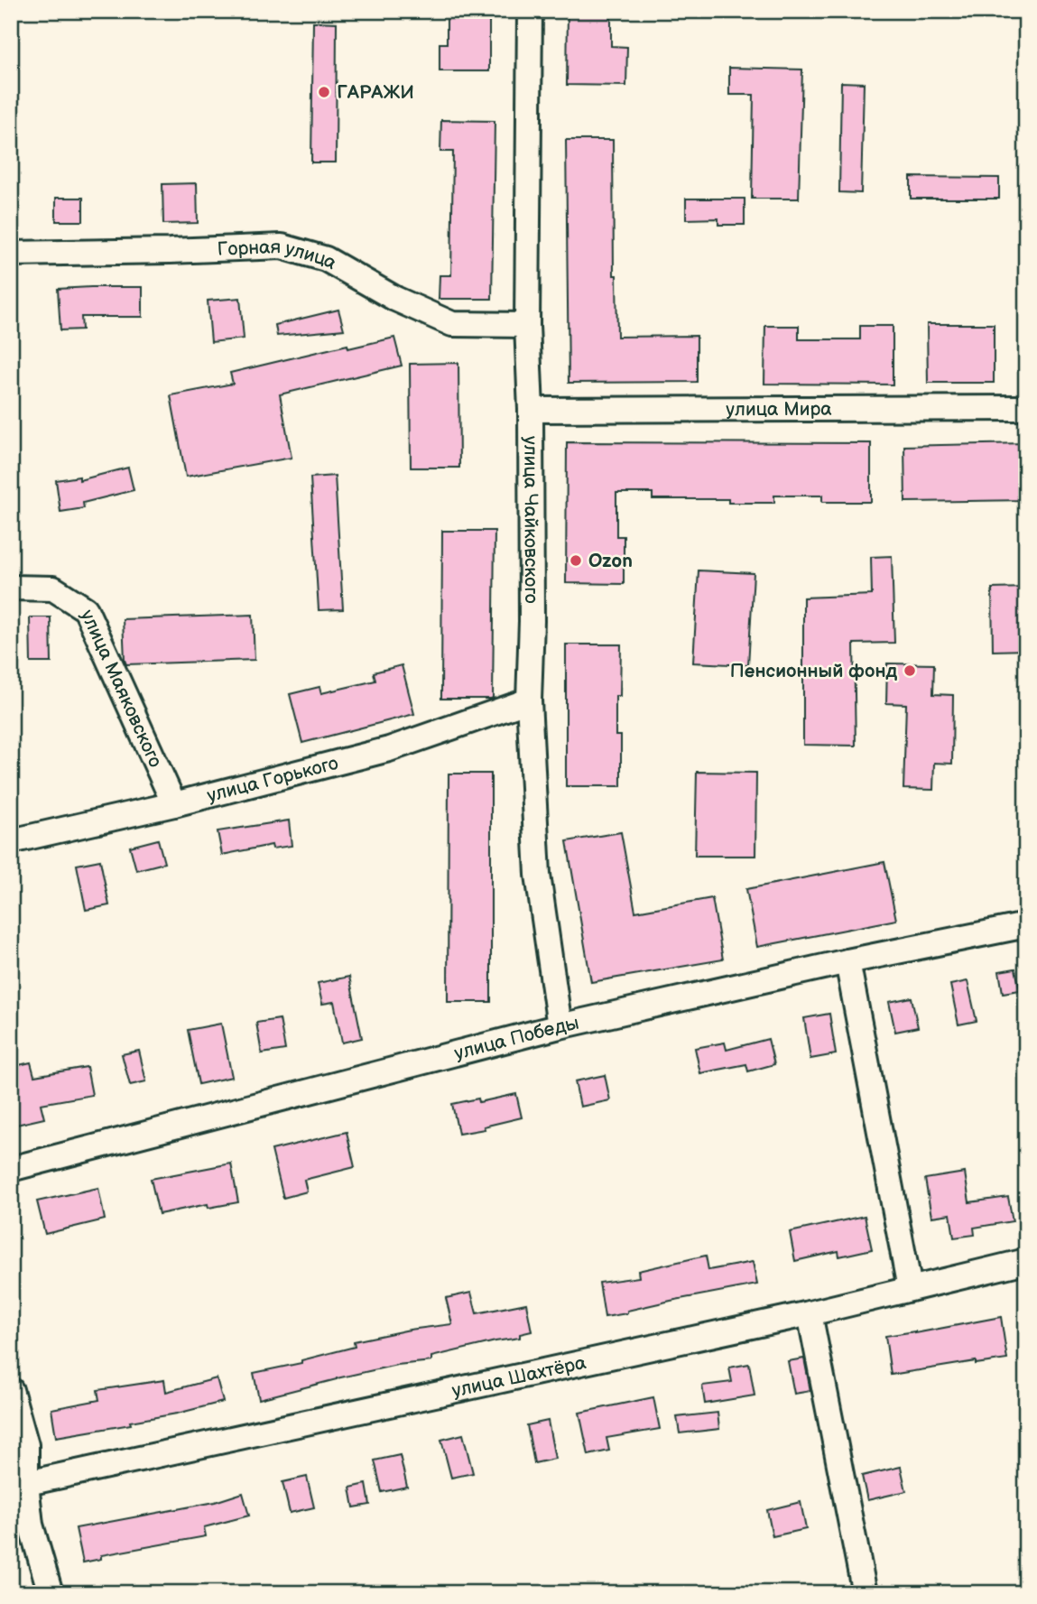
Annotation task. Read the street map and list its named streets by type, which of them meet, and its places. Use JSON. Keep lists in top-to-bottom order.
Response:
{
  "streets": {
    "street": [
      "Горная улица",
      "улица Мира",
      "улица Чайковского",
      "улица Маяковского",
      "улица Горького",
      "улица Победы",
      "улица Шахтёра"
    ]
  },
  "crossings": [
    ["Горная улица", "улица Чайковского"],
    ["улица Мира", "улица Чайковского"],
    ["улица Чайковского", "улица Горького"],
    ["улица Чайковского", "улица Победы"],
    ["улица Маяковского", "улица Горького"]
  ],
  "places": ["ГАРАЖИ", "Ozon", "Пенсионный фонд"]
}
